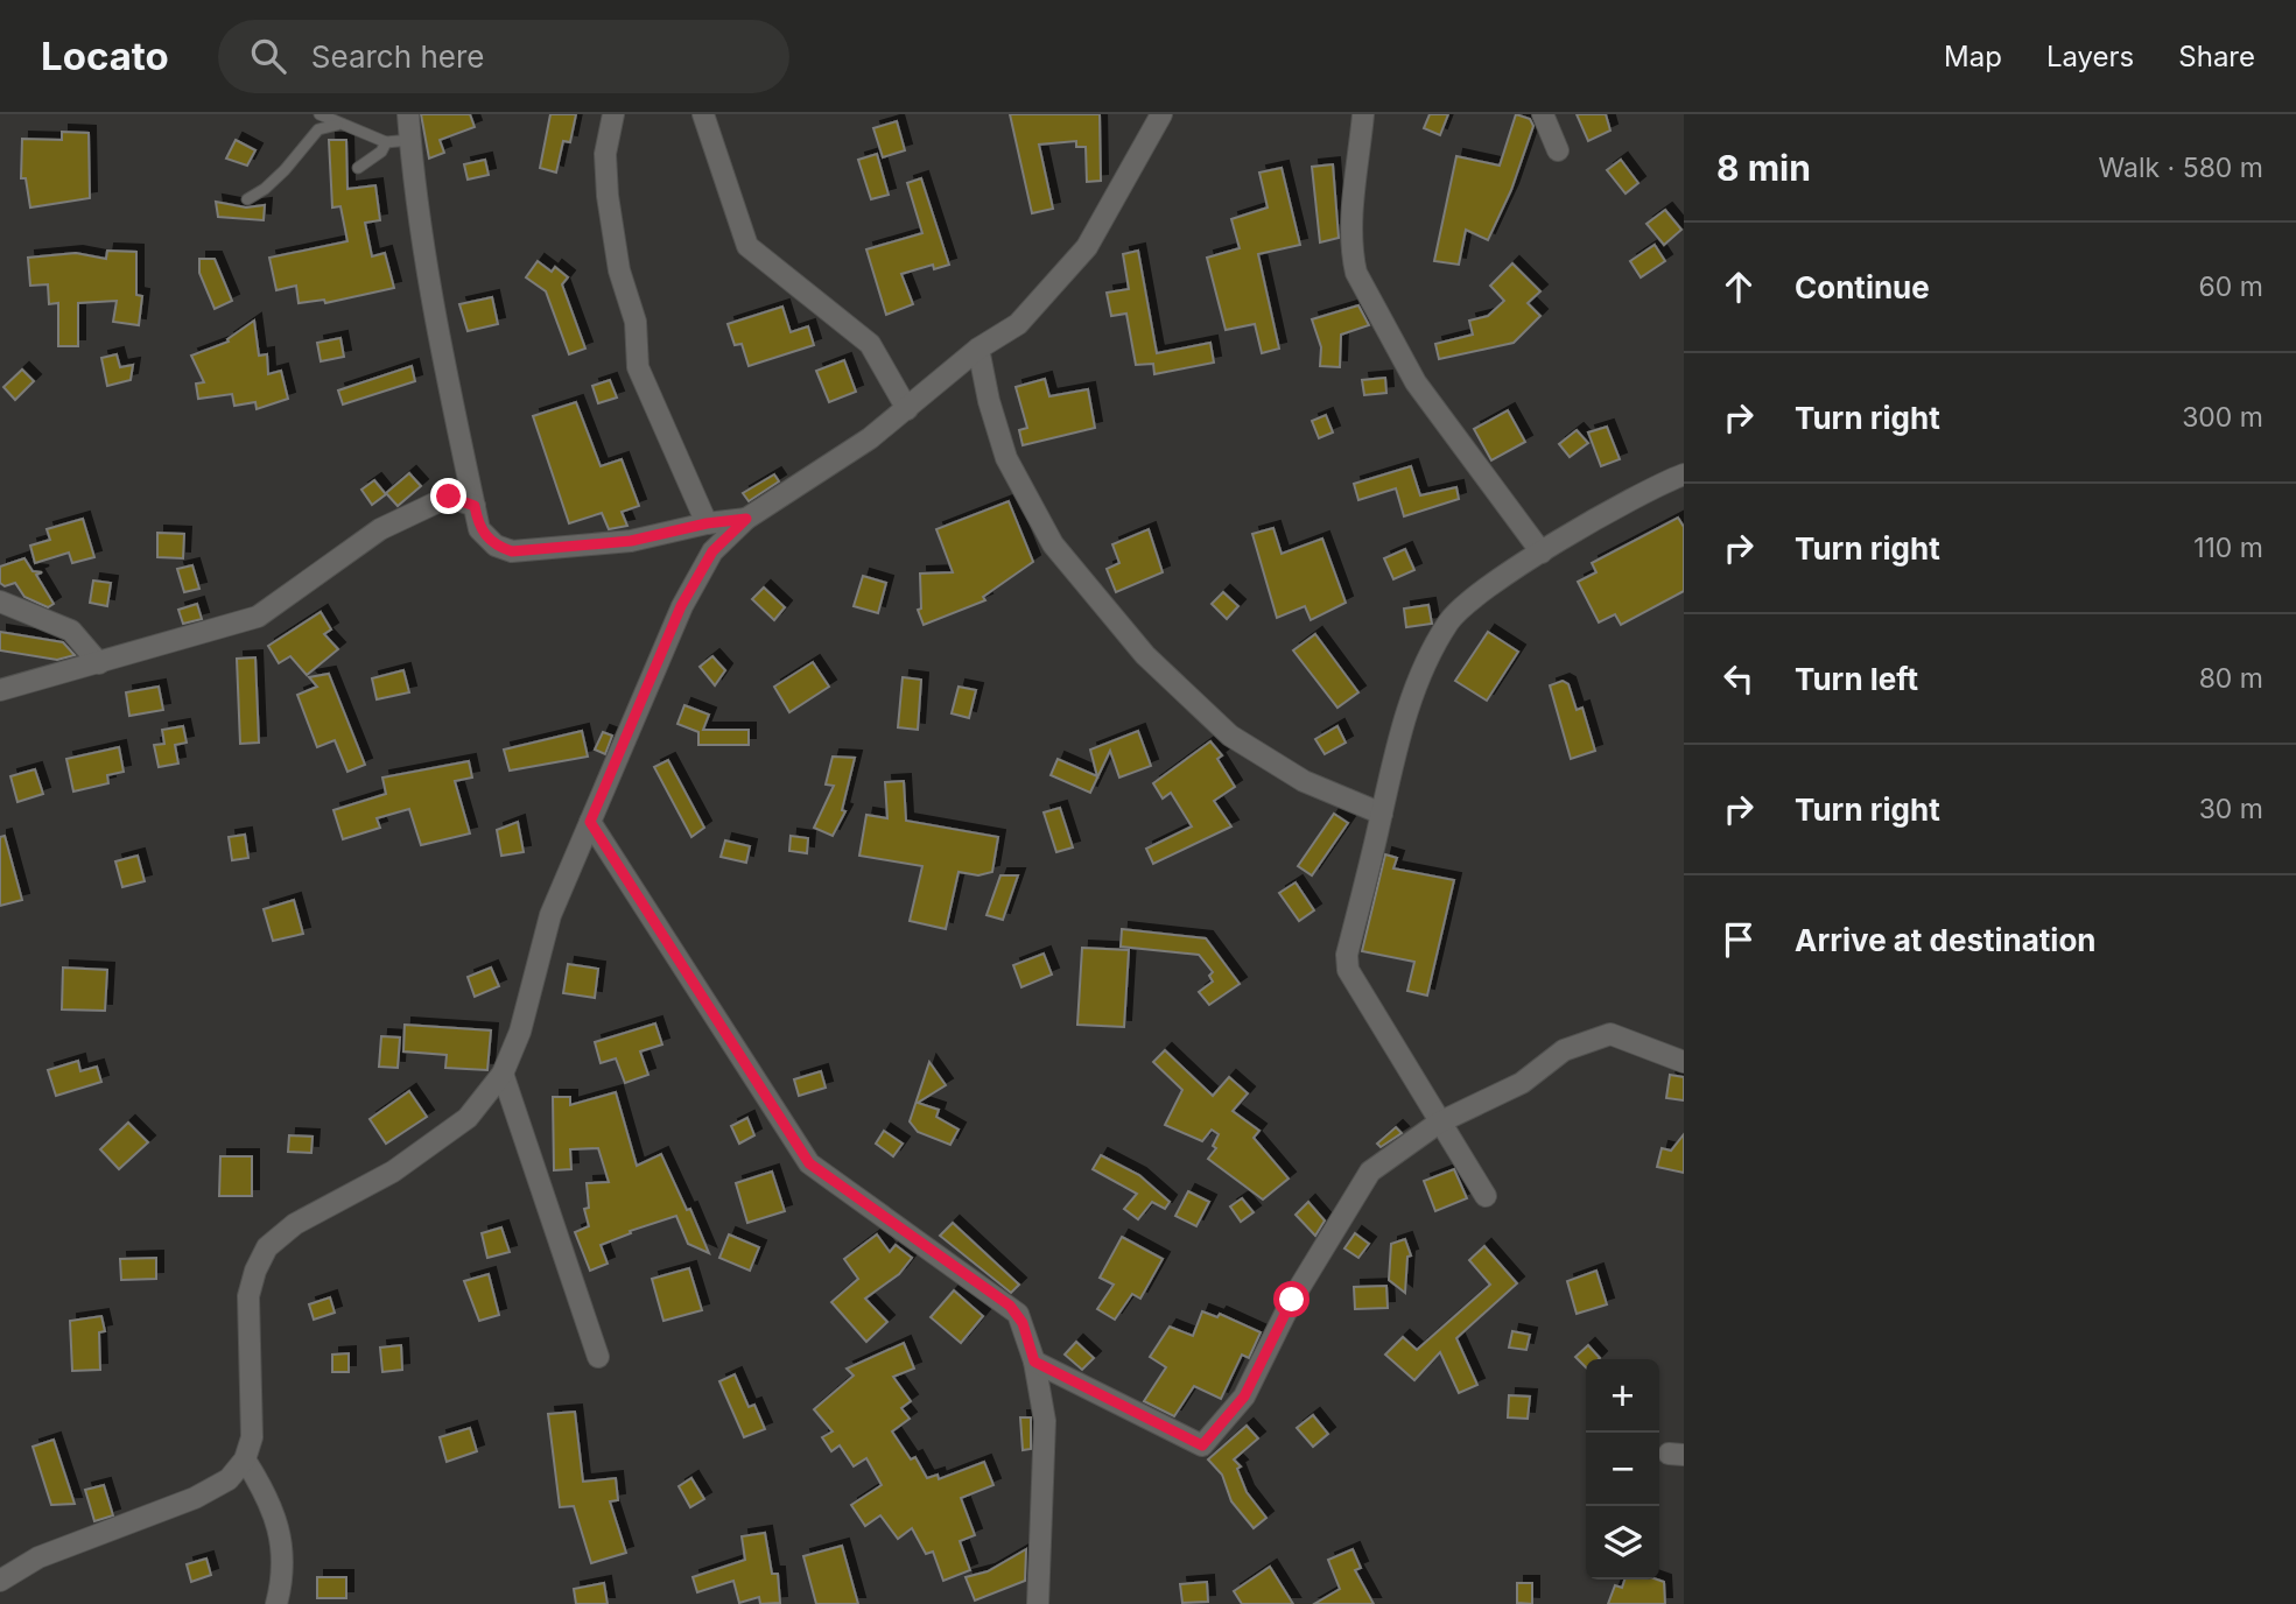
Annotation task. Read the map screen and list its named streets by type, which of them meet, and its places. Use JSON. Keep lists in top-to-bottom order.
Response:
{
  "page": {
    "header": "Locato",
    "search": "Search here",
    "nav": ["Map", "Layers", "Share"],
    "heading": ["8 min", "Walk · 580 m"],
    "list": [
      ["Continue", "60 m"],
      ["Turn right", "300 m"],
      ["Turn right", "110 m"],
      ["Turn left", "80 m"],
      ["Turn right", "30 m"],
      "Arrive at destination"
    ],
    "map_buttons": ["+", "−"]
  }
}
